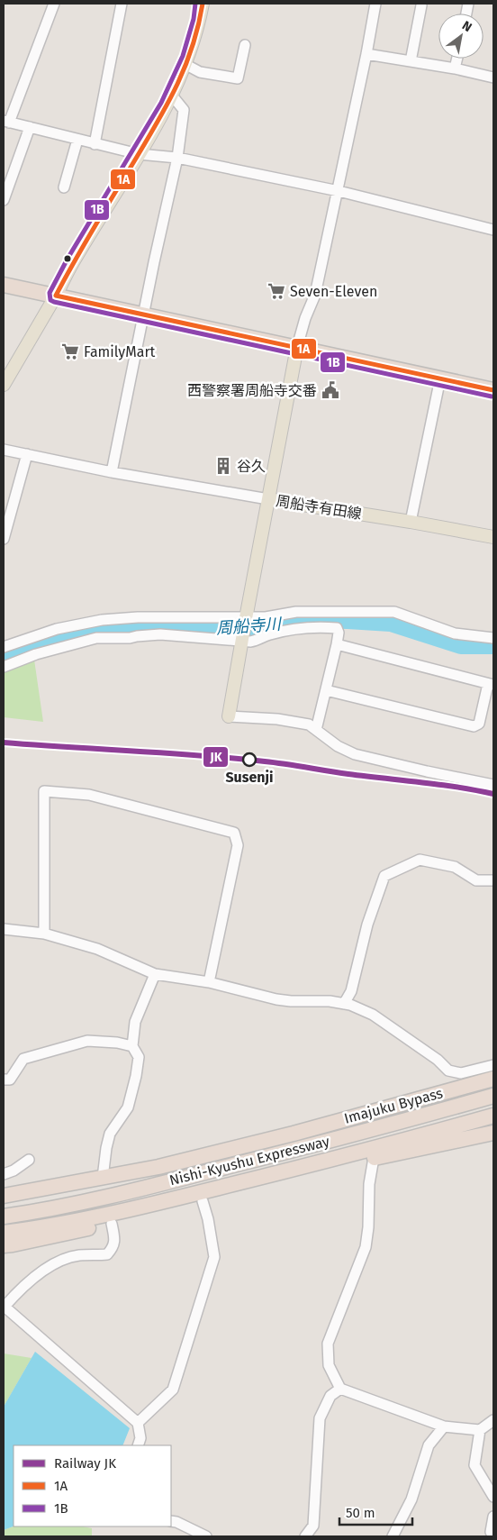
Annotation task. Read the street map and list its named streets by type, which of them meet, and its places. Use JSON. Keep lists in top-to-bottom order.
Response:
{
  "streets": {
    "highway": ["Imajuku Bypass", "Nishi-Kyushu Expressway"],
    "main road": ["周船寺有田線"]
  },
  "water": ["周船寺川"],
  "places": {
    "supermarket": ["Seven-Eleven", "FamilyMart"],
    "public building": ["西警察署周船寺交番"],
    "building": ["谷久"],
    "other": ["Susenji"]
  },
  "lines": ["transit line 1A", "transit line 1B", "rail line JK"],
  "legend": ["Railway JK", "1A", "1B"],
  "scale_bar": "50 m",
  "north": "top right"
}
